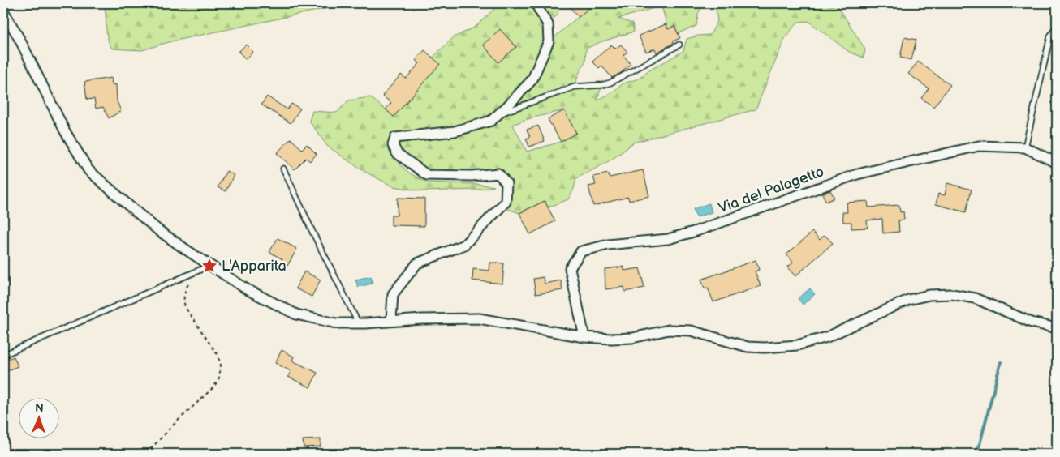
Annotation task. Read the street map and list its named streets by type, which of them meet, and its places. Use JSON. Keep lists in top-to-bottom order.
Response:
{
  "streets": {
    "street": ["Via del Palagetto"]
  },
  "places": {
    "place": ["L'Apparita"]
  },
  "north": "top"
}
